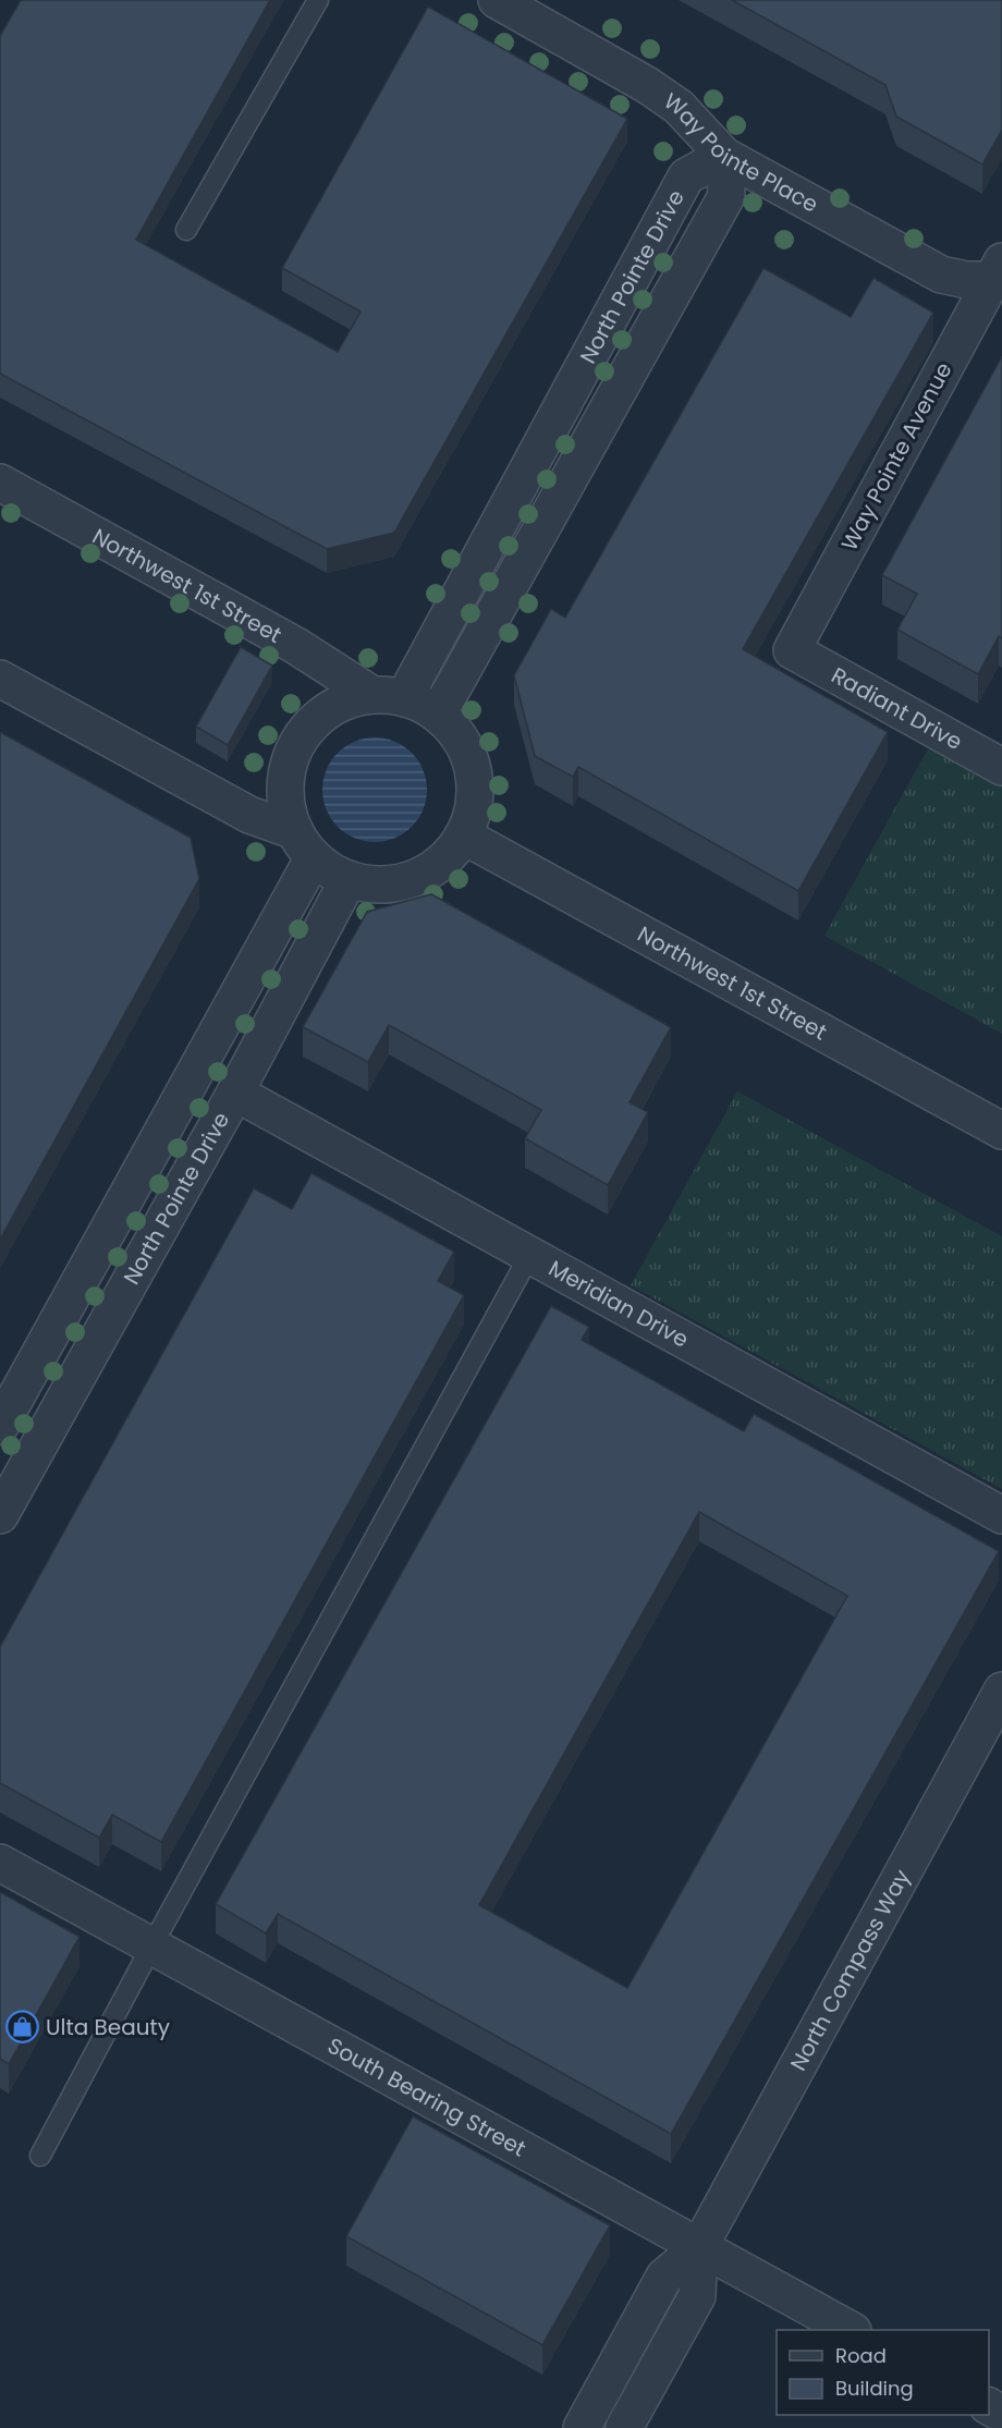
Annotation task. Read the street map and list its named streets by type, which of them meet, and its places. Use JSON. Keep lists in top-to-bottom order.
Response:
{
  "streets": {
    "street": [
      "Way Pointe Place",
      "North Pointe Drive",
      "Way Pointe Avenue",
      "Northwest 1st Street",
      "Radiant Drive",
      "Meridian Drive",
      "North Compass Way",
      "South Bearing Street"
    ]
  },
  "crossings": [
    ["Way Pointe Place", "North Pointe Drive"],
    ["Way Pointe Place", "Way Pointe Avenue"],
    ["North Pointe Drive", "Northwest 1st Street"],
    ["North Pointe Drive", "Meridian Drive"],
    ["Way Pointe Avenue", "Radiant Drive"],
    ["North Compass Way", "South Bearing Street"]
  ],
  "places": {
    "shop": ["Ulta Beauty"]
  },
  "legend": ["Road", "Building"]
}
